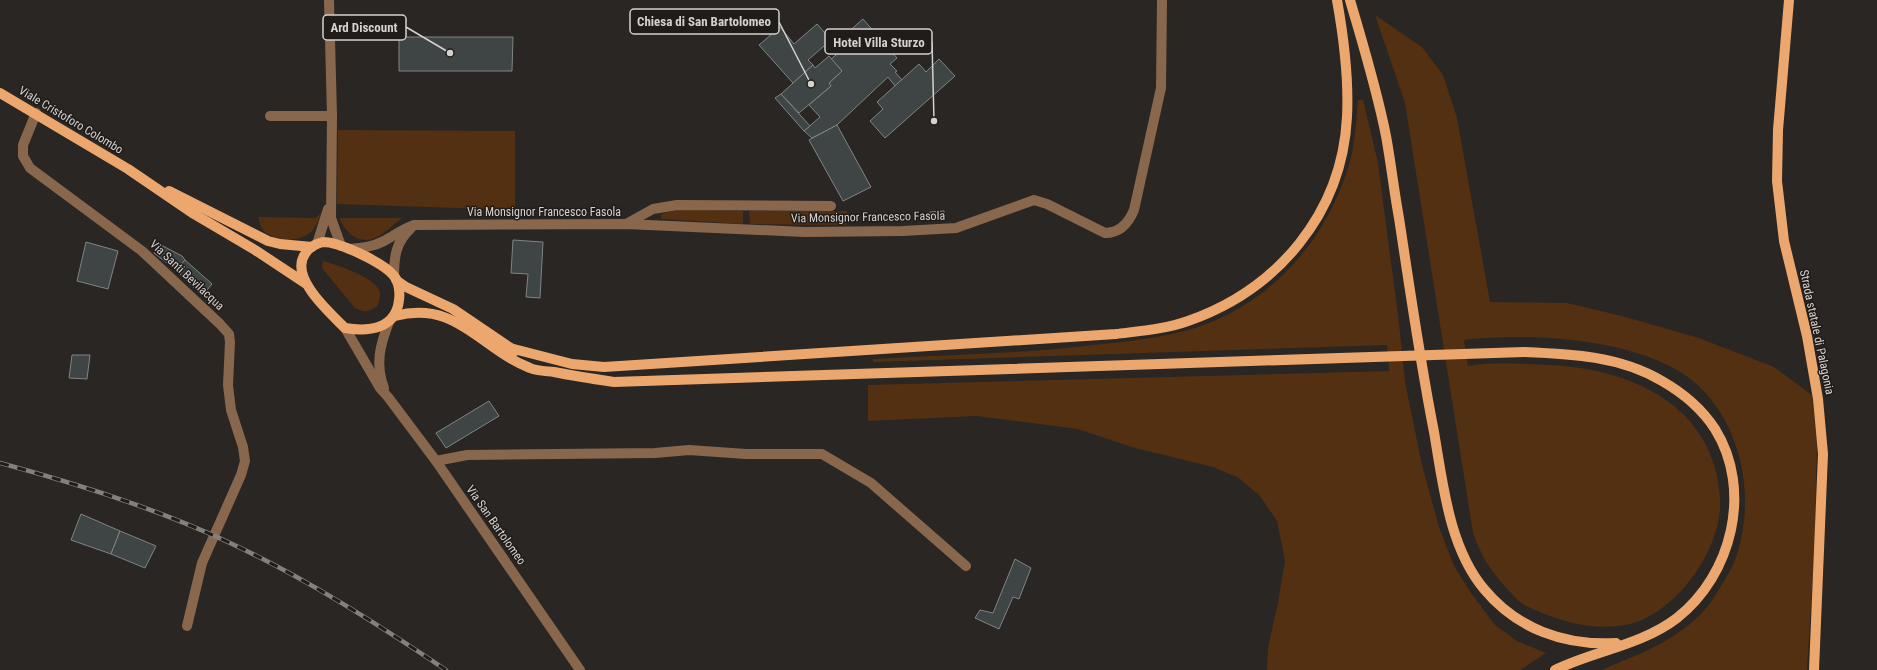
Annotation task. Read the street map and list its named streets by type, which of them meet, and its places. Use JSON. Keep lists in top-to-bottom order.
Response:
{
  "streets": {
    "main road": ["Viale Cristoforo Colombo", "Strada statale di Palagonia"],
    "street": ["Via Monsignor Francesco Fasola", "Via Santi Bevilacqua", "Via San Bartolomeo"]
  },
  "crossings": [
    ["Viale Cristoforo Colombo", "Via Santi Bevilacqua"]
  ],
  "places": ["Ard Discount", "Chiesa di San Bartolomeo", "Hotel Villa Sturzo"]
}
